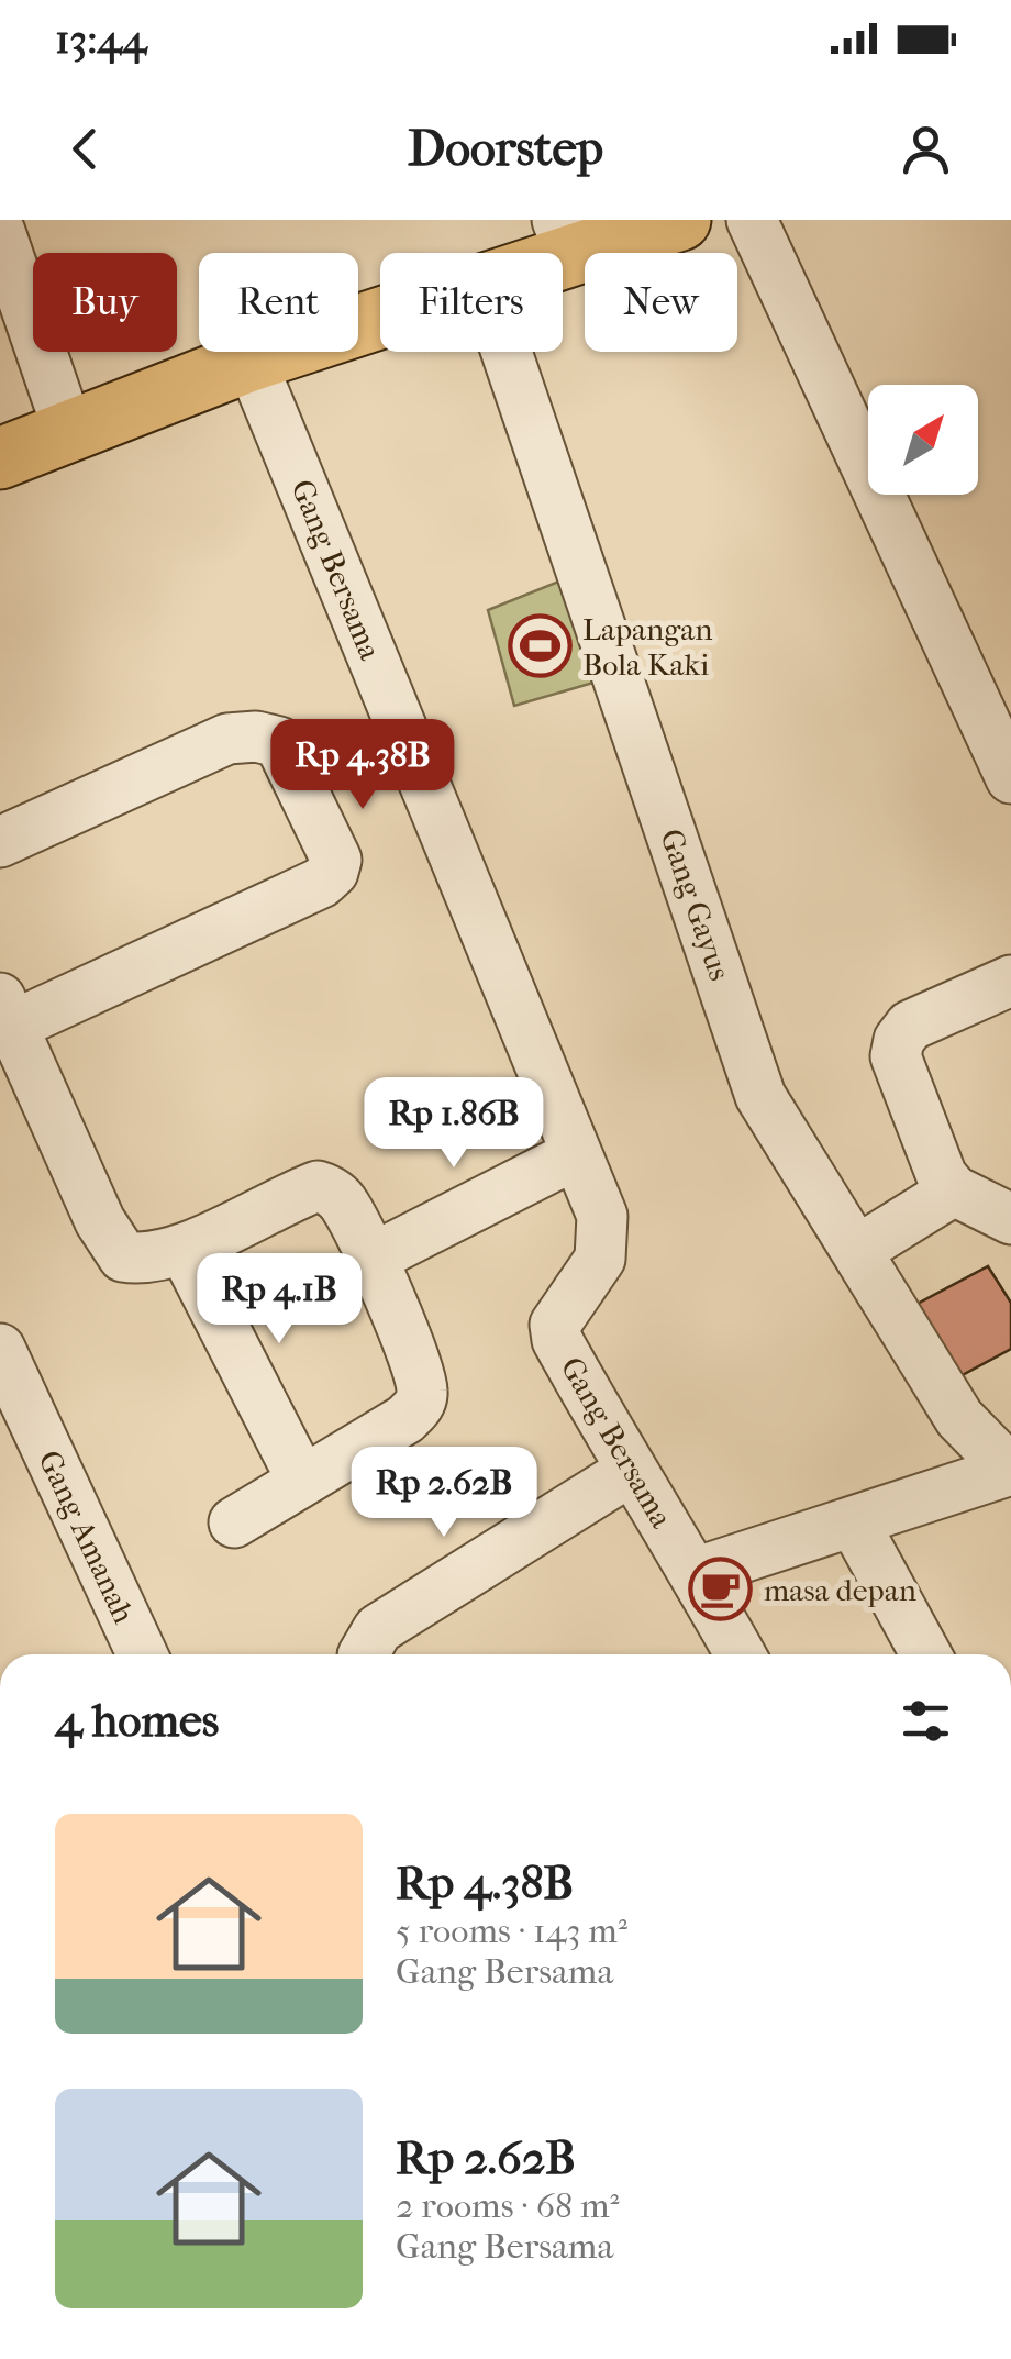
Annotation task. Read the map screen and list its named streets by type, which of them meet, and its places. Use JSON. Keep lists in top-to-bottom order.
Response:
{
  "streets": {
    "street": ["Gang Bersama", "Gang Gayus", "Gang Amanah"]
  },
  "places": {
    "sports": ["Lapangan Bola Kaki"],
    "cafe": ["masa depan"]
  },
  "north": "top right",
  "page": {
    "status": "13:44",
    "header": "Doorstep",
    "chip": [
      "Buy",
      "Rent",
      "Filters",
      "New"
    ],
    "price": [
      "Rp 4.38B",
      "Rp 1.86B",
      "Rp 4.1B",
      "Rp 2.62B"
    ],
    "heading": "4 homes",
    "list": [
      {
        "name": "Rp 4.38B",
        "note": "5 rooms · 143 m² · Gang Bersama"
      },
      {
        "name": "Rp 2.62B",
        "note": "2 rooms · 68 m² · Gang Bersama"
      }
    ]
  }
}
